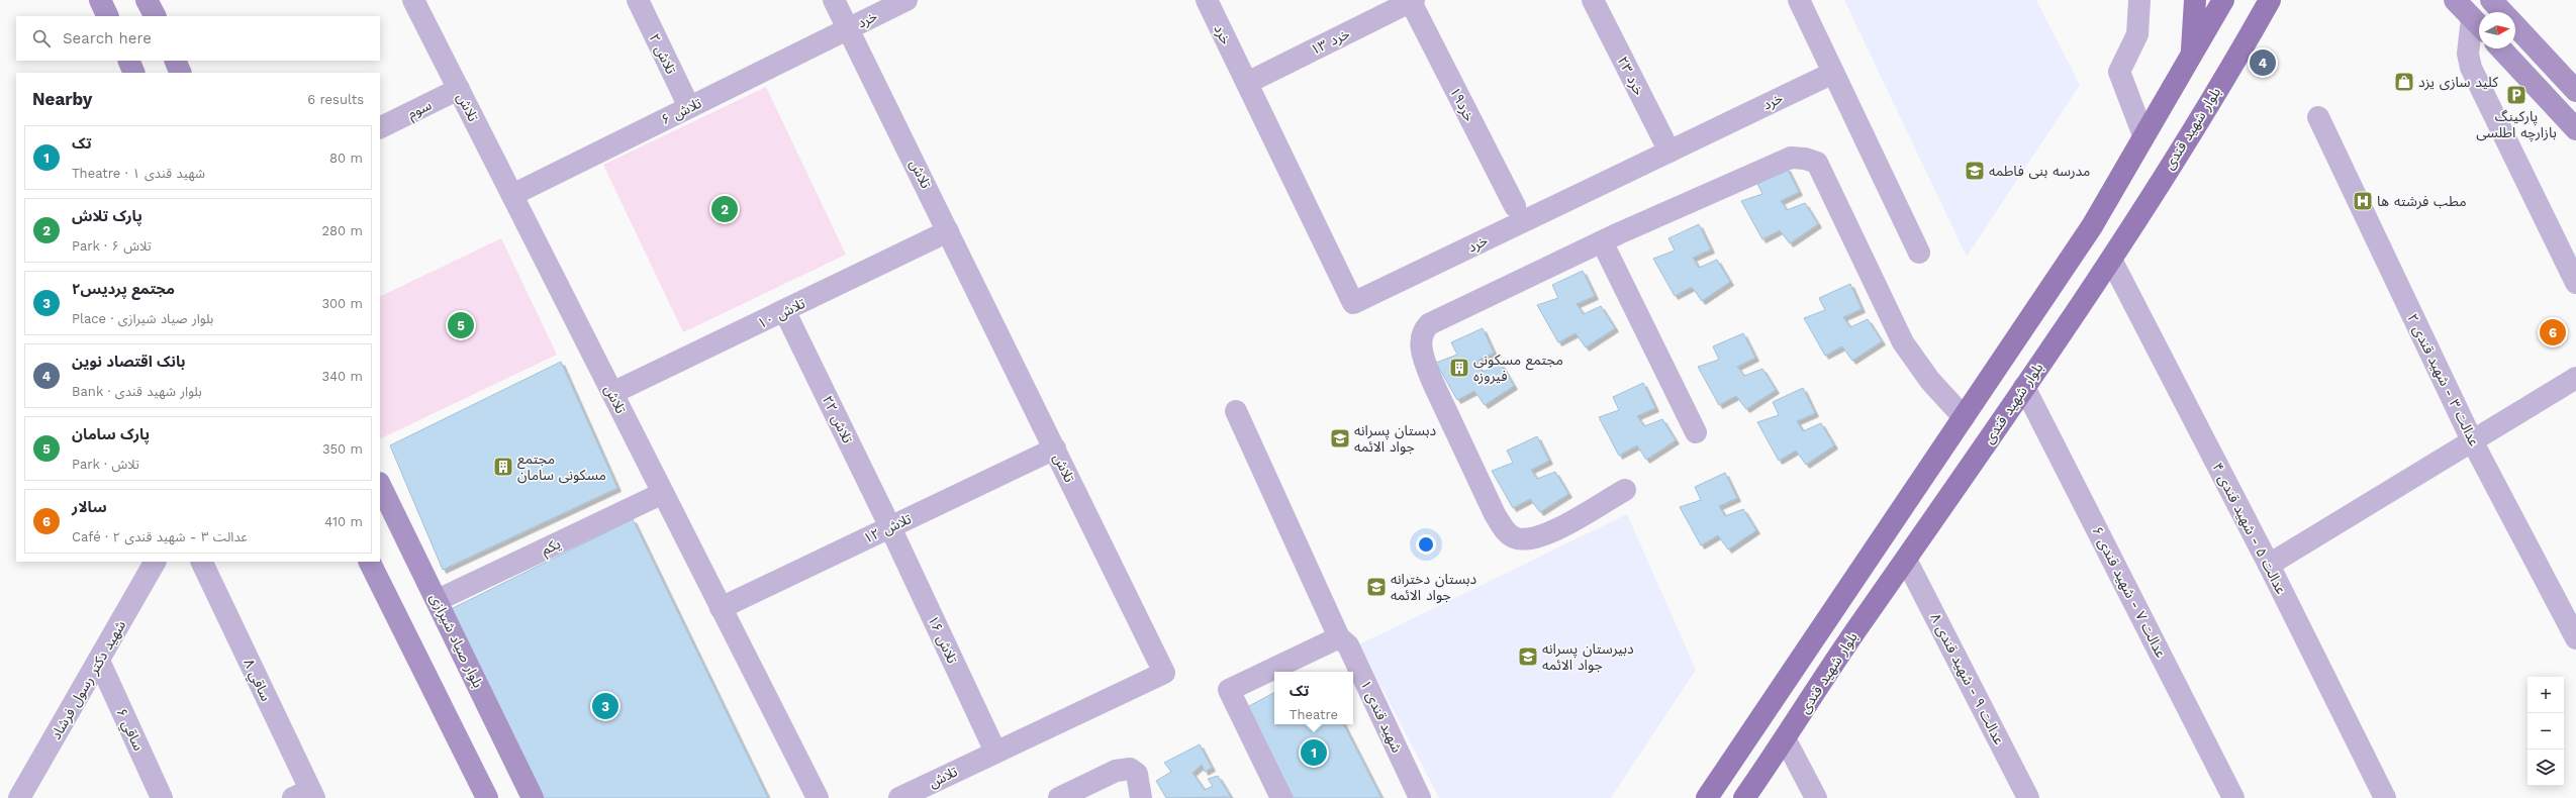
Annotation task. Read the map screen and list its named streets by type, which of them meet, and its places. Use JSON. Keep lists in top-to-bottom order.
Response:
{
  "streets": {
    "main road": ["بلوار شهید قندی", "بلوار صیاد شیرازی"],
    "street": [
      "خرد",
      "خرد ۱۳",
      "تلاش ۲",
      "خرد ۲۳",
      "خرد۱۹",
      "تلاش",
      "سوم",
      "تلاش ۶",
      "تلاش ۱۰",
      "عدالت ۳ - شهید قندی ۲",
      "تلاش ۲۲",
      "تلاش ۱۲",
      "عدالت ۵ - شهید قندی ۴",
      "یکم",
      "عدالت ۷ - شهید قندی ۶",
      "تلاش ۱۶",
      "عدالت ۹ - شهید قندی ۸",
      "شهید دکتر رسول فرشاد",
      "ساقي ۸",
      "شهيد قندی ۱",
      "ساقي ۶"
    ]
  },
  "crossings": [
    ["خرد", "خرد ۱۳"],
    ["خرد", "خرد ۲۳"],
    ["خرد", "تلاش"],
    ["خرد", "تلاش ۶"],
    ["خرد ۱۳", "خرد۱۹"],
    ["تلاش ۲", "تلاش ۶"],
    ["تلاش", "سوم"],
    ["تلاش", "تلاش ۶"],
    ["تلاش", "تلاش ۱۰"],
    ["تلاش", "تلاش ۱۲"],
    ["تلاش", "یکم"],
    ["تلاش", "تلاش ۱۶"],
    ["بلوار شهید قندی", "عدالت ۵ - شهید قندی ۴"],
    ["بلوار شهید قندی", "عدالت ۷ - شهید قندی ۶"],
    ["بلوار شهید قندی", "عدالت ۹ - شهید قندی ۸"],
    ["تلاش ۱۰", "تلاش ۲۲"],
    ["تلاش ۲۲", "تلاش ۱۲"],
    ["تلاش ۲۲", "تلاش ۱۶"],
    ["تلاش ۱۲", "تلاش ۱۶"],
    ["یکم", "بلوار صیاد شیرازی"],
    ["شهید دکتر رسول فرشاد", "ساقي ۶"]
  ],
  "places": {
    "shop": ["کلید سازی یزد"],
    "parking": ["پارکینگ بازارچه اطلسی"],
    "school or university": [
      "مدرسه بنی فاطمه",
      "دبستان پسرانه جواد الائمه",
      "دبستان دخترانه جواد الائمه",
      "دبیرستان پسرانه جواد الائمه"
    ],
    "hospital": ["مطب فرشته ها"],
    "building": ["مجتمع مسکونی فیروزه", "مجتمع مسکونی سامان"]
  },
  "north": "right",
  "page": {
    "search": "Search here",
    "pins": [
      "4",
      "2",
      "5",
      "6",
      "3",
      "1"
    ],
    "heading": ["Nearby", "6 results"],
    "list": [
      {
        "mark": "1",
        "name": "تک",
        "note": "Theatre · شهيد قندی ۱",
        "value": "80 m"
      },
      {
        "mark": "2",
        "name": "پارک تلاش",
        "note": "Park · تلاش ۶",
        "value": "280 m"
      },
      {
        "mark": "3",
        "name": "مجتمع پردیس۲",
        "note": "Place · بلوار صیاد شیرازی",
        "value": "300 m"
      },
      {
        "mark": "4",
        "name": "بانک اقتصاد نوین",
        "note": "Bank · بلوار شهید قندی",
        "value": "340 m"
      },
      {
        "mark": "5",
        "name": "پارک سامان",
        "note": "Park · تلاش",
        "value": "350 m"
      },
      {
        "mark": "6",
        "name": "سالار",
        "note": "Café · عدالت ۳ - شهید قندی ۲",
        "value": "410 m"
      }
    ],
    "popup": ["تک", "Theatre"],
    "map_buttons": ["+", "−"]
  }
}
